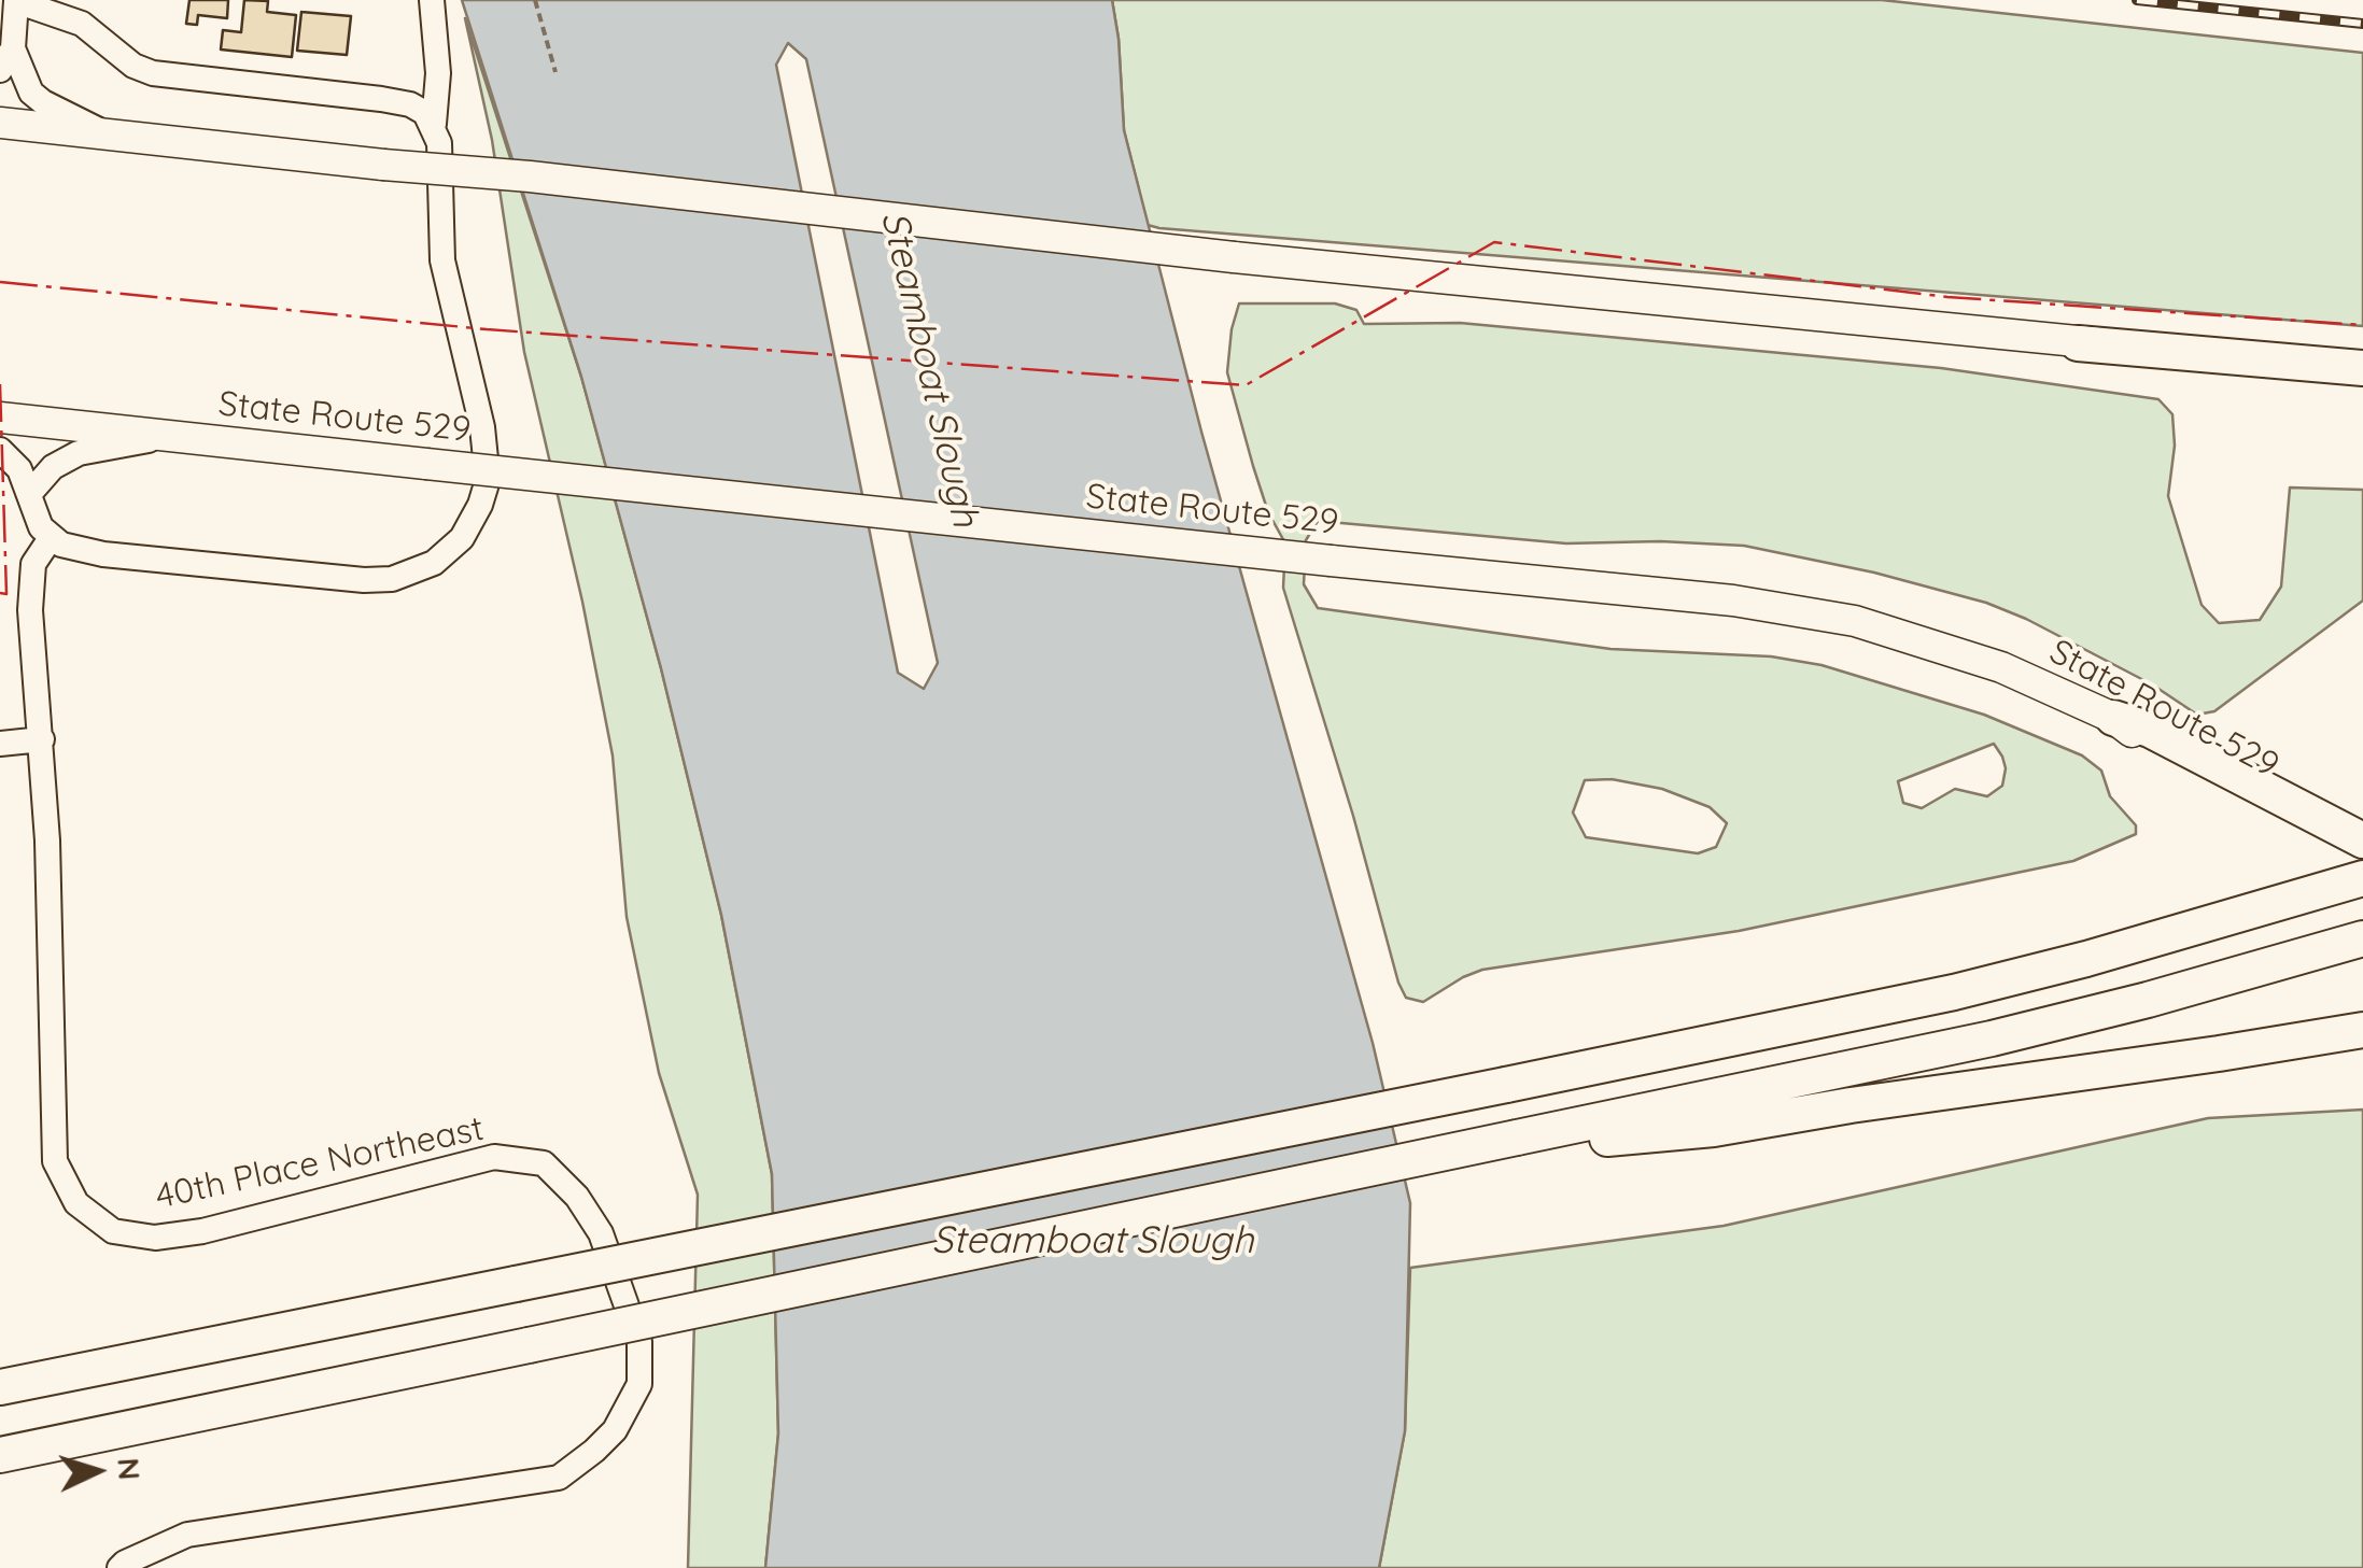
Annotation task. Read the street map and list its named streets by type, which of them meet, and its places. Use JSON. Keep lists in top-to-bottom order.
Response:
{
  "streets": {
    "main road": ["State Route 529"],
    "street": ["40th Place Northeast"]
  },
  "water": ["Steamboat Slough"],
  "north": "right"
}
